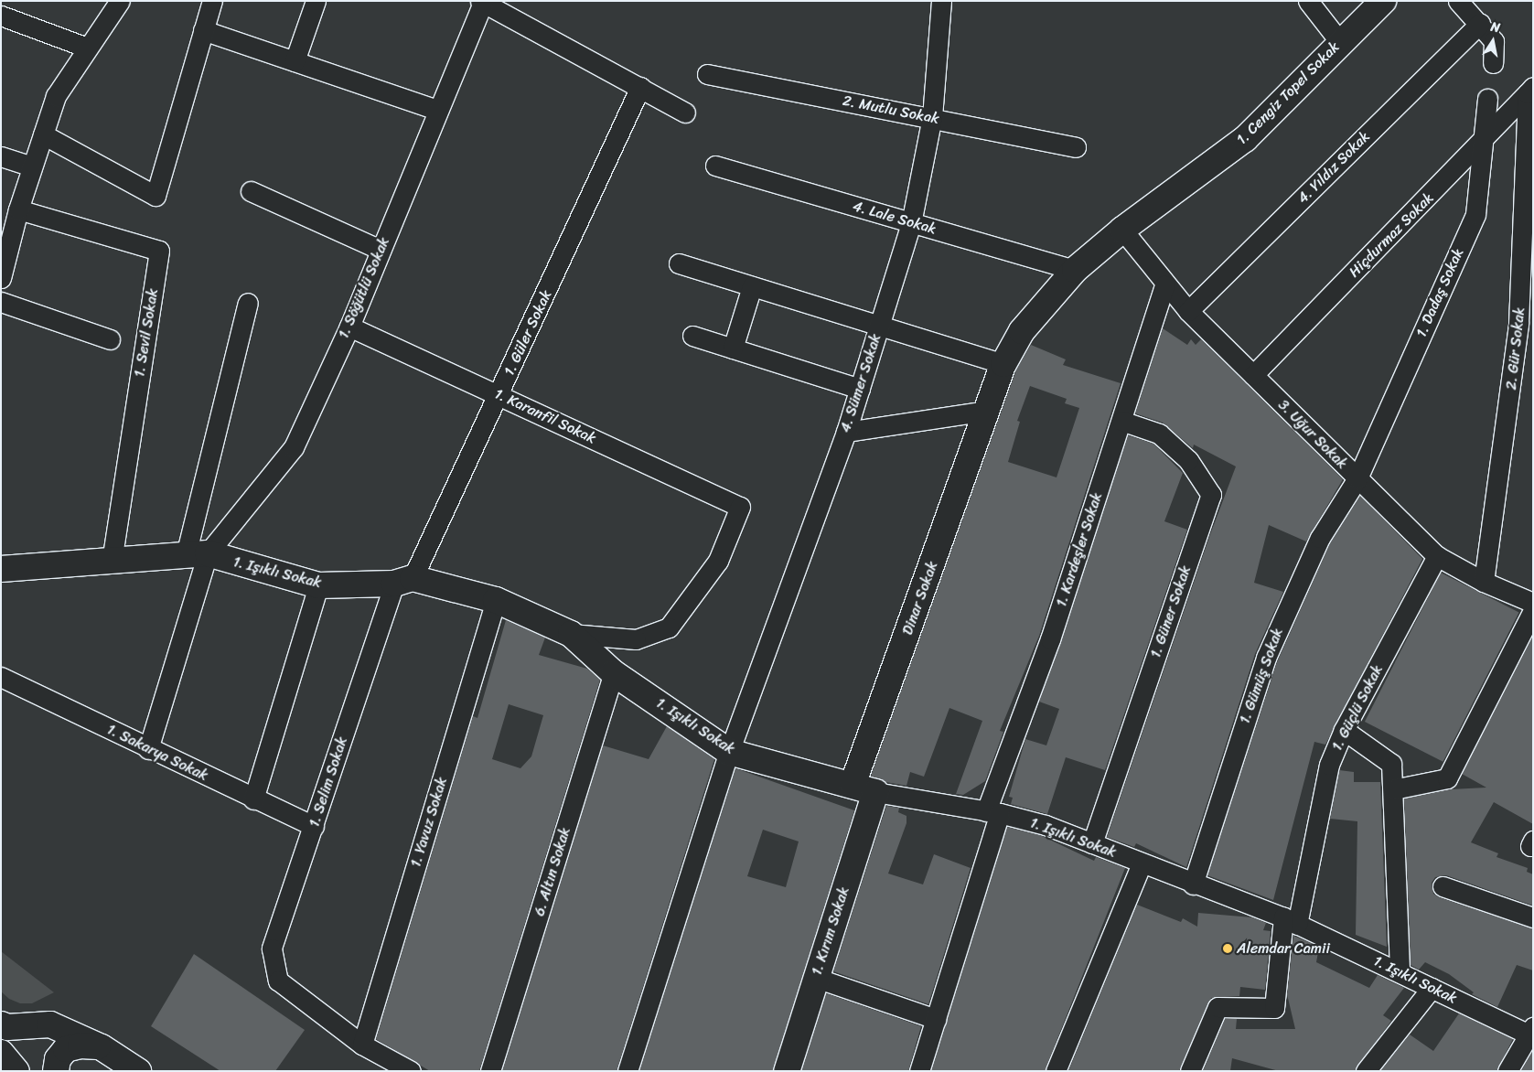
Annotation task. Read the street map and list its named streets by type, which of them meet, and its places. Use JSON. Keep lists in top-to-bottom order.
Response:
{
  "streets": {
    "main road": [
      "1. Cengiz Topel Sokak",
      "1. Işıklı Sokak",
      "Dinar Sokak",
      "1. Kırım Sokak"
    ],
    "street": [
      "2. Mutlu Sokak",
      "4. Yıldız Sokak",
      "4. Lale Sokak",
      "Hiçdurmaz Sokak",
      "1. Söğütlü Sokak",
      "1. Dadaş Sokak",
      "1. Sevil Sokak",
      "1. Güler Sokak",
      "2. Gür Sokak",
      "4. Sümer Sokak",
      "1. Karanfil Sokak",
      "3. Uğur Sokak",
      "1. Kardeşler Sokak",
      "1. Güner Sokak",
      "1. Gümüş Sokak",
      "1. Güçlü Sokak",
      "1. Sakarya Sokak",
      "1. Selim Sokak",
      "1. Yavuz Sokak",
      "6. Altın Sokak"
    ]
  },
  "crossings": [
    ["1. Cengiz Topel Sokak", "3. Uğur Sokak"],
    ["1. Cengiz Topel Sokak", "Dinar Sokak"],
    ["2. Mutlu Sokak", "4. Sümer Sokak"],
    ["4. Yıldız Sokak", "3. Uğur Sokak"],
    ["4. Lale Sokak", "4. Sümer Sokak"],
    ["4. Lale Sokak", "Dinar Sokak"],
    ["Hiçdurmaz Sokak", "1. Dadaş Sokak"],
    ["Hiçdurmaz Sokak", "2. Gür Sokak"],
    ["Hiçdurmaz Sokak", "3. Uğur Sokak"],
    ["1. Söğütlü Sokak", "1. Karanfil Sokak"],
    ["1. Söğütlü Sokak", "1. Işıklı Sokak"],
    ["1. Dadaş Sokak", "3. Uğur Sokak"],
    ["1. Dadaş Sokak", "1. Gümüş Sokak"],
    ["1. Sevil Sokak", "1. Işıklı Sokak"],
    ["1. Güler Sokak", "1. Karanfil Sokak"],
    ["1. Güler Sokak", "1. Işıklı Sokak"],
    ["1. Güler Sokak", "1. Selim Sokak"],
    ["2. Gür Sokak", "3. Uğur Sokak"],
    ["4. Sümer Sokak", "1. Işıklı Sokak"],
    ["1. Karanfil Sokak", "1. Işıklı Sokak"],
    ["3. Uğur Sokak", "1. Kardeşler Sokak"],
    ["3. Uğur Sokak", "Dinar Sokak"],
    ["3. Uğur Sokak", "1. Gümüş Sokak"],
    ["3. Uğur Sokak", "1. Güçlü Sokak"],
    ["1. Kardeşler Sokak", "1. Işıklı Sokak"],
    ["1. Kardeşler Sokak", "1. Güner Sokak"],
    ["1. Işıklı Sokak", "Dinar Sokak"],
    ["1. Işıklı Sokak", "1. Güner Sokak"],
    ["1. Işıklı Sokak", "1. Gümüş Sokak"],
    ["1. Işıklı Sokak", "1. Güçlü Sokak"],
    ["1. Işıklı Sokak", "1. Selim Sokak"],
    ["1. Işıklı Sokak", "1. Yavuz Sokak"],
    ["1. Işıklı Sokak", "6. Altın Sokak"],
    ["1. Işıklı Sokak", "1. Kırım Sokak"],
    ["Dinar Sokak", "1. Kırım Sokak"],
    ["1. Sakarya Sokak", "1. Selim Sokak"],
    ["1. Selim Sokak", "1. Yavuz Sokak"]
  ],
  "places": ["Alemdar Camii"],
  "north": "top"
}
